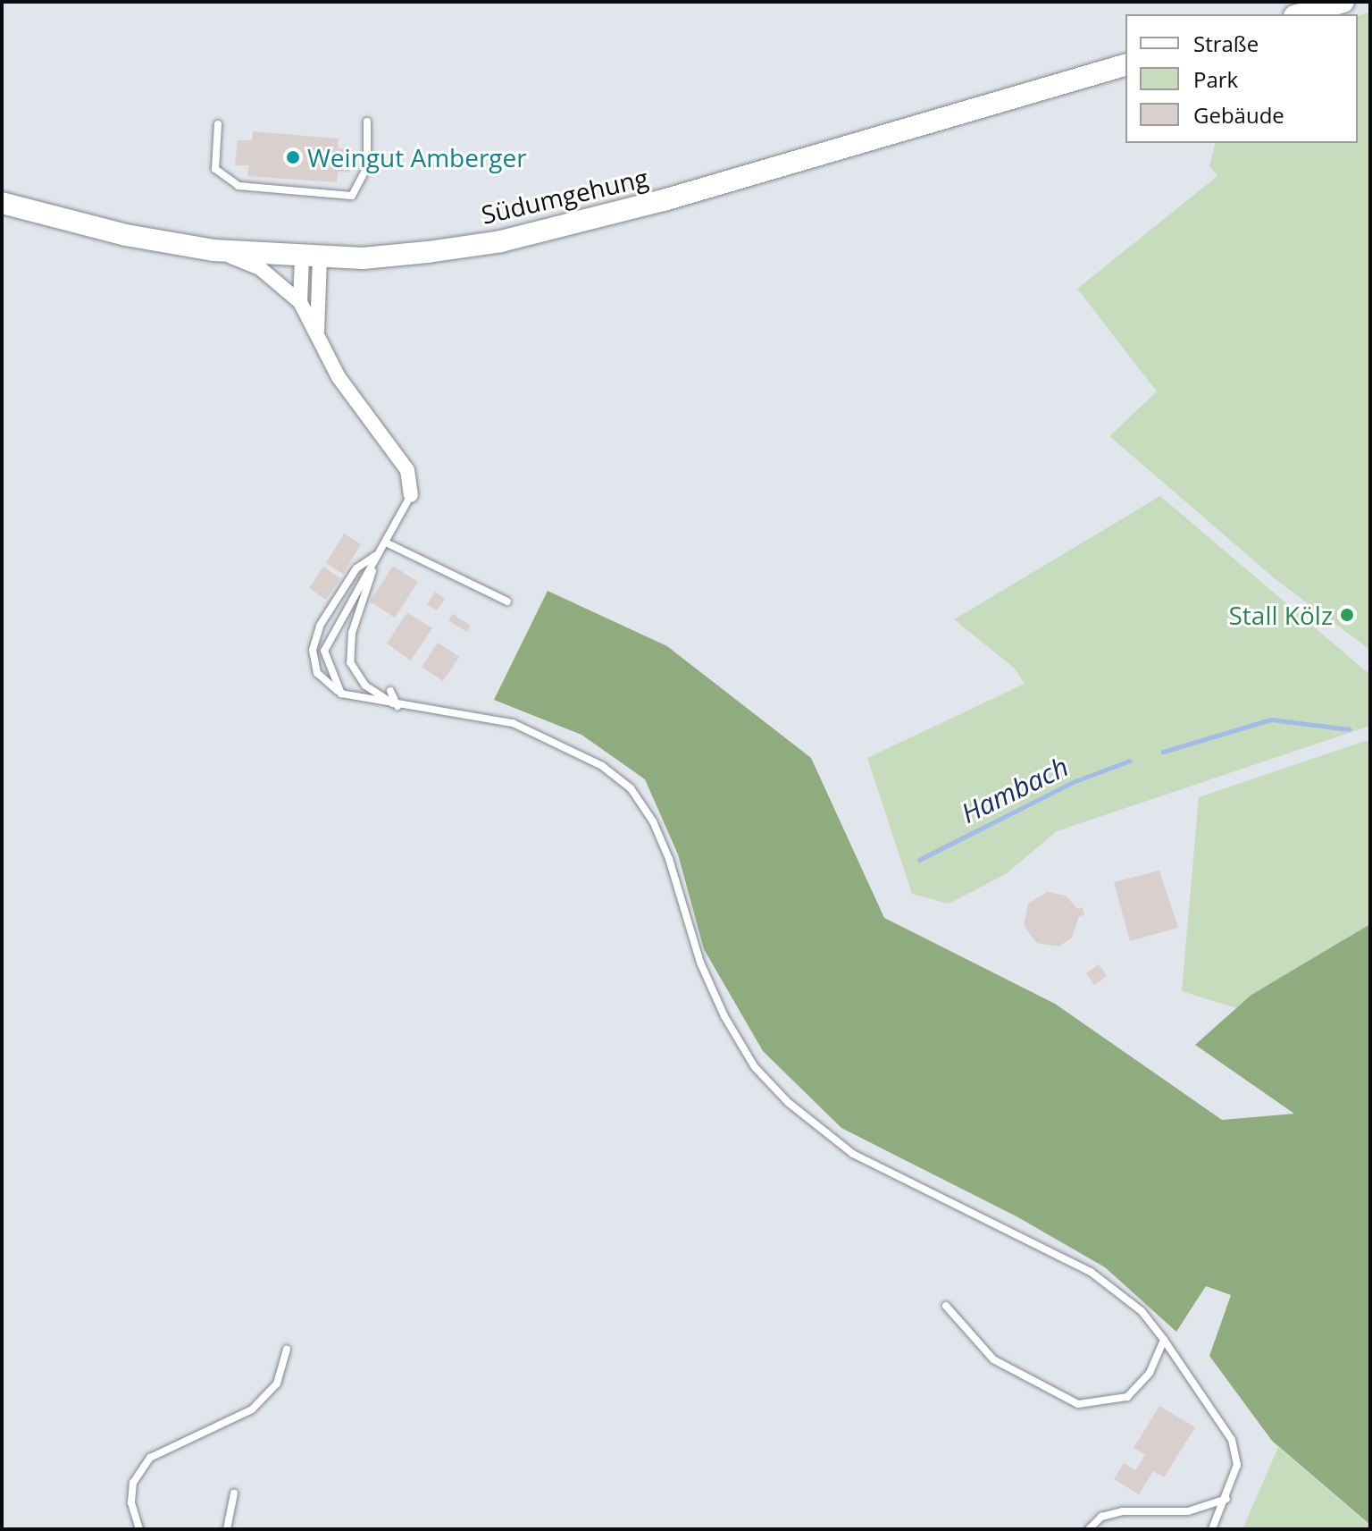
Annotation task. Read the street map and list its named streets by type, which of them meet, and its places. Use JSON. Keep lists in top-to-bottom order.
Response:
{
  "streets": {
    "main road": ["Südumgehung"]
  },
  "water": ["Hambach"],
  "places": ["Weingut Amberger", "Stall Kölz"],
  "legend": ["Straße", "Park", "Gebäude"]
}
